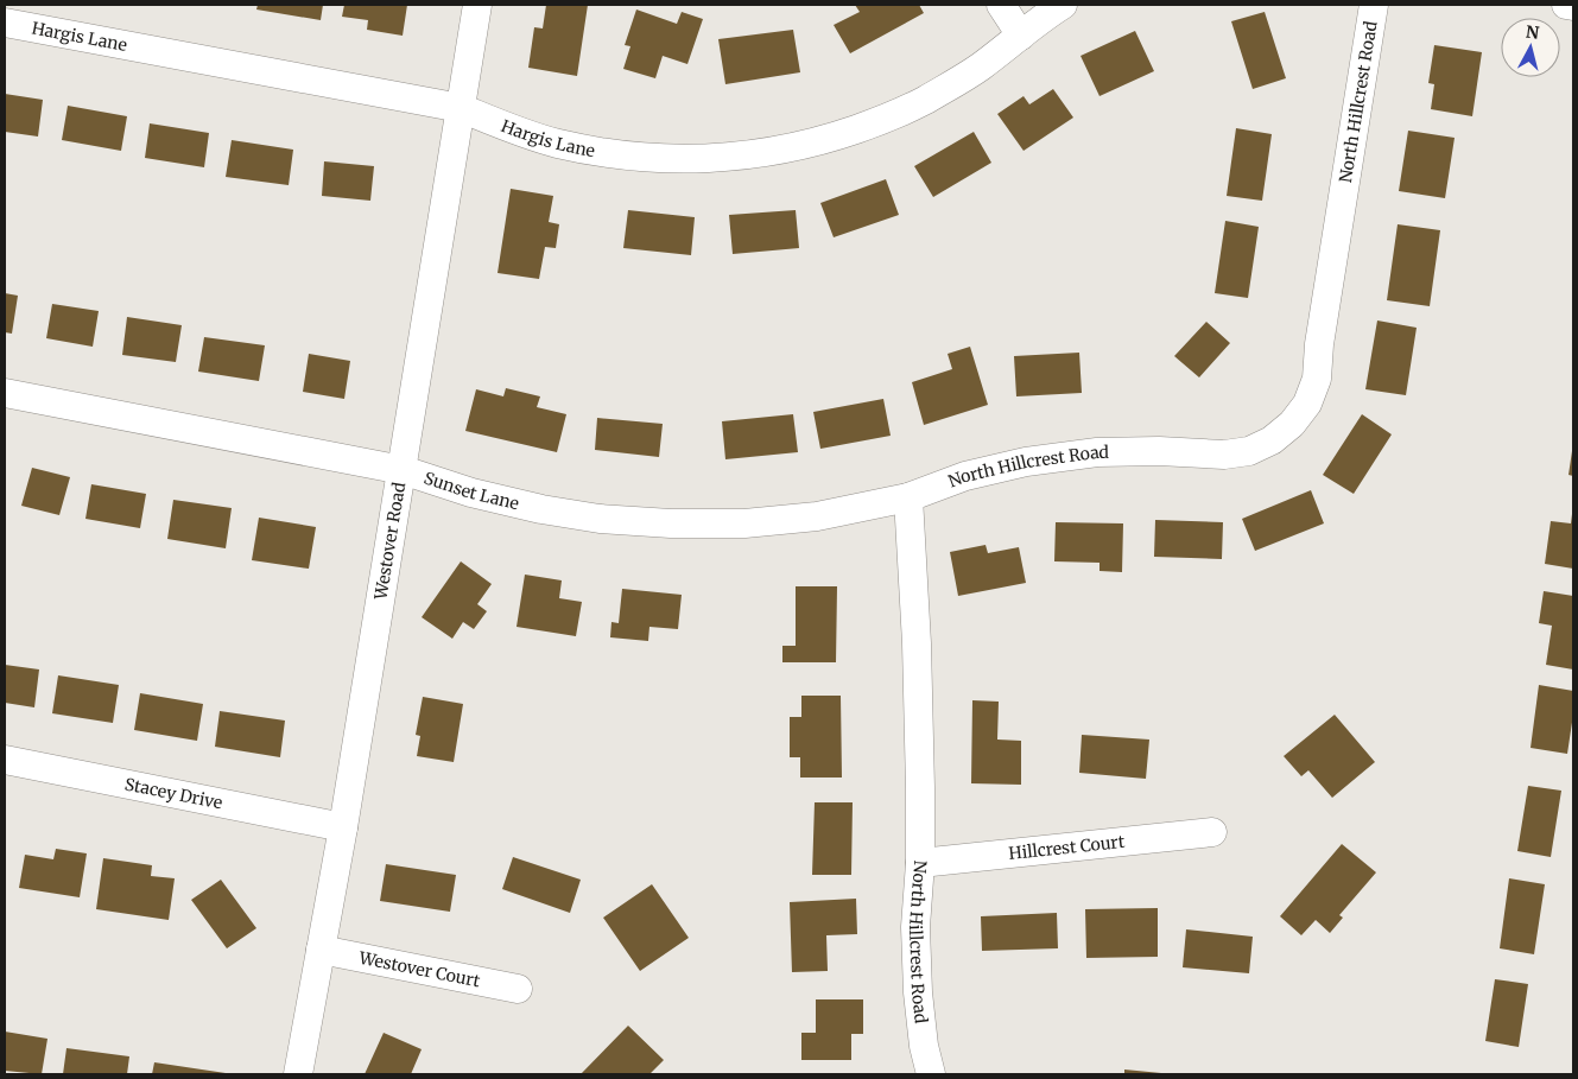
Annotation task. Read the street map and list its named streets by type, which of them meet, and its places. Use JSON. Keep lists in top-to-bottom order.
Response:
{
  "streets": {
    "street": [
      "Hargis Lane",
      "North Hillcrest Road",
      "Sunset Lane",
      "Westover Road",
      "Stacey Drive",
      "Hillcrest Court",
      "Westover Court"
    ]
  },
  "crossings": [
    ["Hargis Lane", "Westover Road"],
    ["North Hillcrest Road", "Sunset Lane"],
    ["North Hillcrest Road", "Hillcrest Court"],
    ["Sunset Lane", "Westover Road"],
    ["Westover Road", "Stacey Drive"],
    ["Westover Road", "Westover Court"]
  ],
  "north": "top"
}
